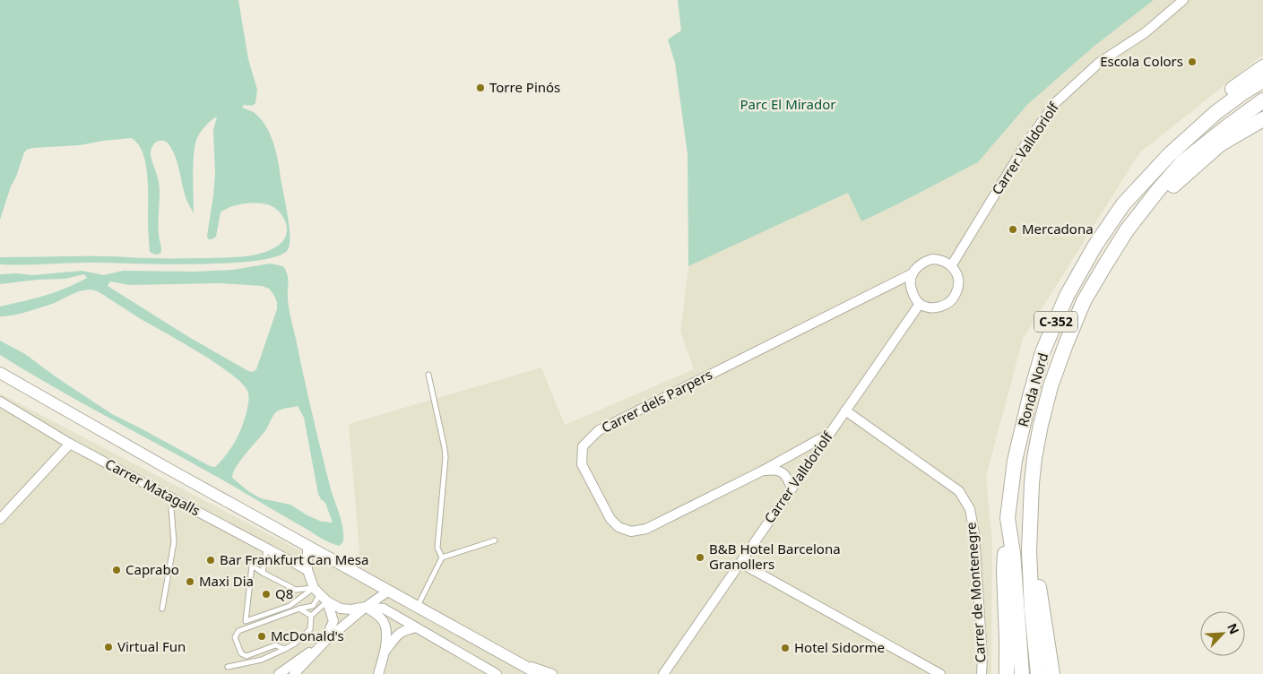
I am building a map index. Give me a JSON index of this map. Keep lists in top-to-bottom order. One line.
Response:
{"streets":{"highway":["C-352","Ronda Nord"],"street":["Carrer Valldoriolf","Carrer dels Parpers","Carrer Matagalls","Carrer de Montenegre"]},"crossings":[["Carrer Valldoriolf","Carrer dels Parpers"],["Carrer Valldoriolf","Carrer de Montenegre"]],"parks":["Parc El Mirador"],"places":["Escola Colors","Torre Pinós","Mercadona","B&B Hotel Barcelona Granollers","Bar Frankfurt Can Mesa","Caprabo","Maxi Dia","Q8","McDonald's","Virtual Fun","Hotel Sidorme"],"north":"top right"}
